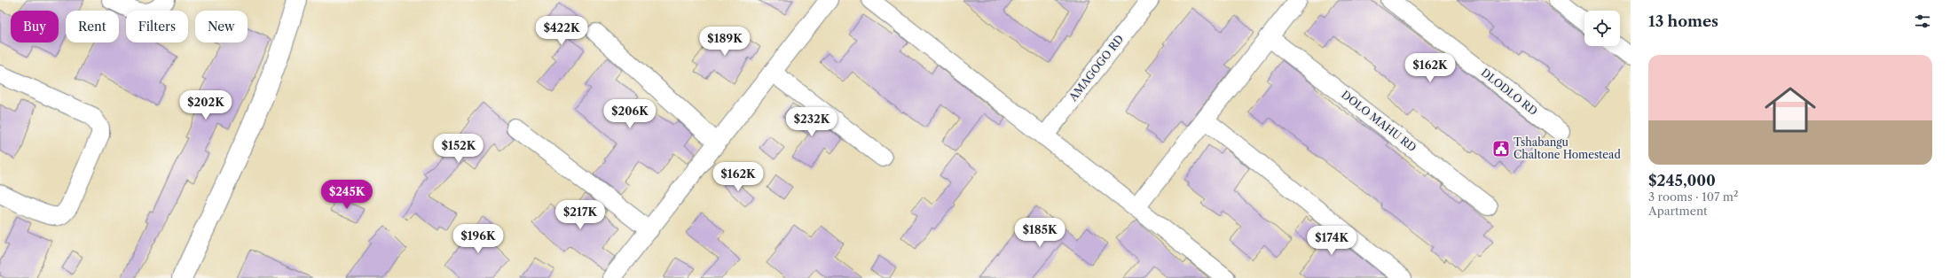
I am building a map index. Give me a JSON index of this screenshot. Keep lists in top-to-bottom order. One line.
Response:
{"streets":{"street":["AMAGOGO RD","DLODLO RD","DOLO MAHU RD"]},"places":{"public building":["Tshabangu Chaltone Homestead"]},"page":{"heading":"13 homes","chip":["Buy","Rent","Filters","New"],"price":["$422K","$189K","$162K","$202K","$206K","$232K","$152K","$162K","$245K","$217K","$185K","$196K","$174K"],"list":[{"name":"$245,000","note":"3 rooms · 107 m² · Apartment"}]}}
